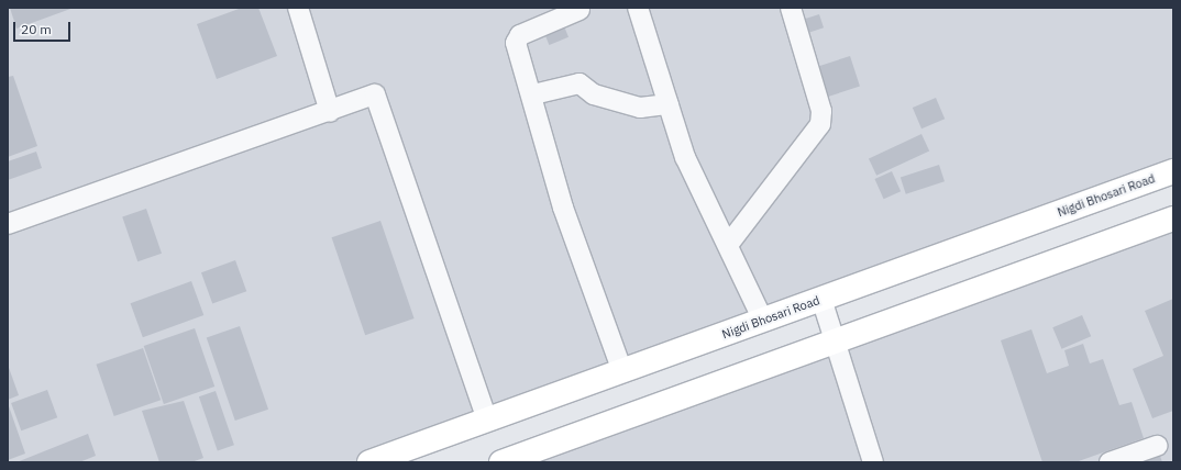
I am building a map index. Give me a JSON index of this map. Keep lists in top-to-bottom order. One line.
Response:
{"streets":{"main road":["Nigdi Bhosari Road"]},"scale_bar":"20 m"}
